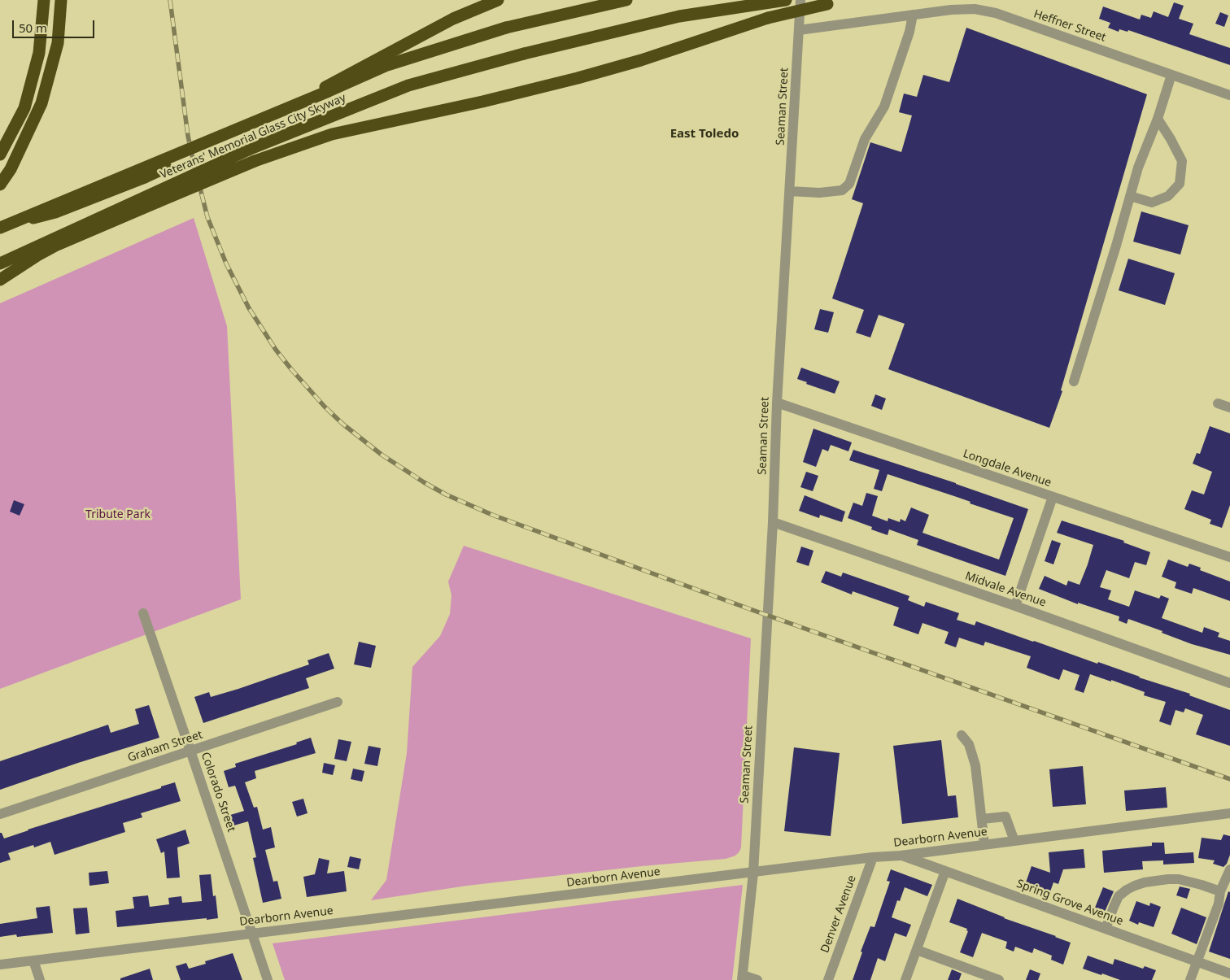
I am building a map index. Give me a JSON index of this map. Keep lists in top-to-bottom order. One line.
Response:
{"streets":{"highway":["Veterans' Memorial Glass City Skyway"],"street":["Heffner Street","Seaman Street","Longdale Avenue","Midvale Avenue","Graham Street","Colorado Street","Dearborn Avenue","Spring Grove Avenue","Denver Avenue"]},"crossings":[["Heffner Street","Seaman Street"],["Seaman Street","Longdale Avenue"],["Seaman Street","Midvale Avenue"],["Seaman Street","Dearborn Avenue"],["Graham Street","Colorado Street"],["Colorado Street","Dearborn Avenue"],["Dearborn Avenue","Spring Grove Avenue"],["Dearborn Avenue","Denver Avenue"]],"districts":["East Toledo"],"parks":["Tribute Park"],"scale_bar":"50 m"}
